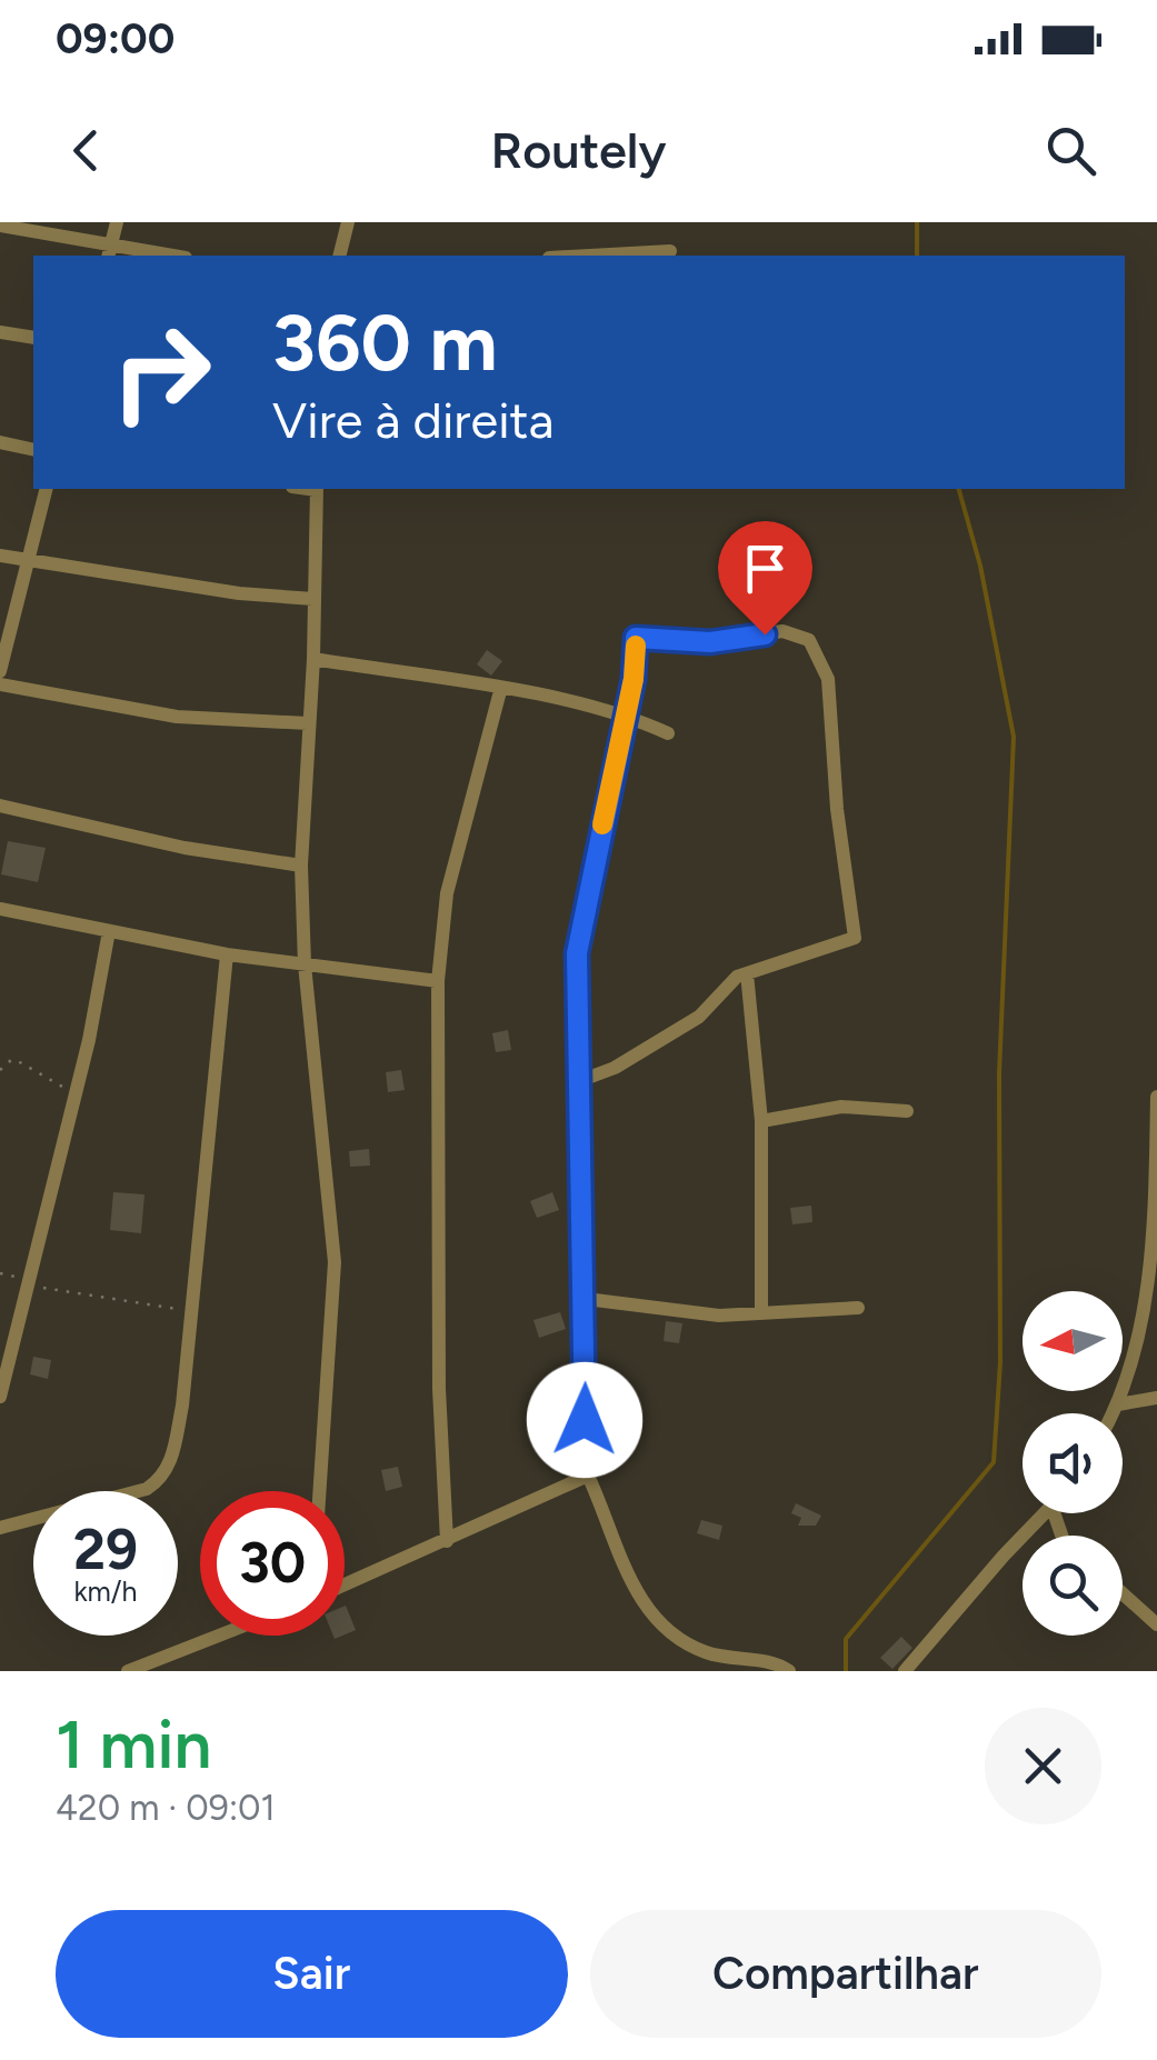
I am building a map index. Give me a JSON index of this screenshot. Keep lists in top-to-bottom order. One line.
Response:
{"north":"left","page":{"status":"09:00","header":"Routely","turn":["360 m","Vire à direita"],"speed":"29 km/h","limit":"30","heading":["1 min","420 m · 09:01"],"buttons":["Sair","Compartilhar"]}}
